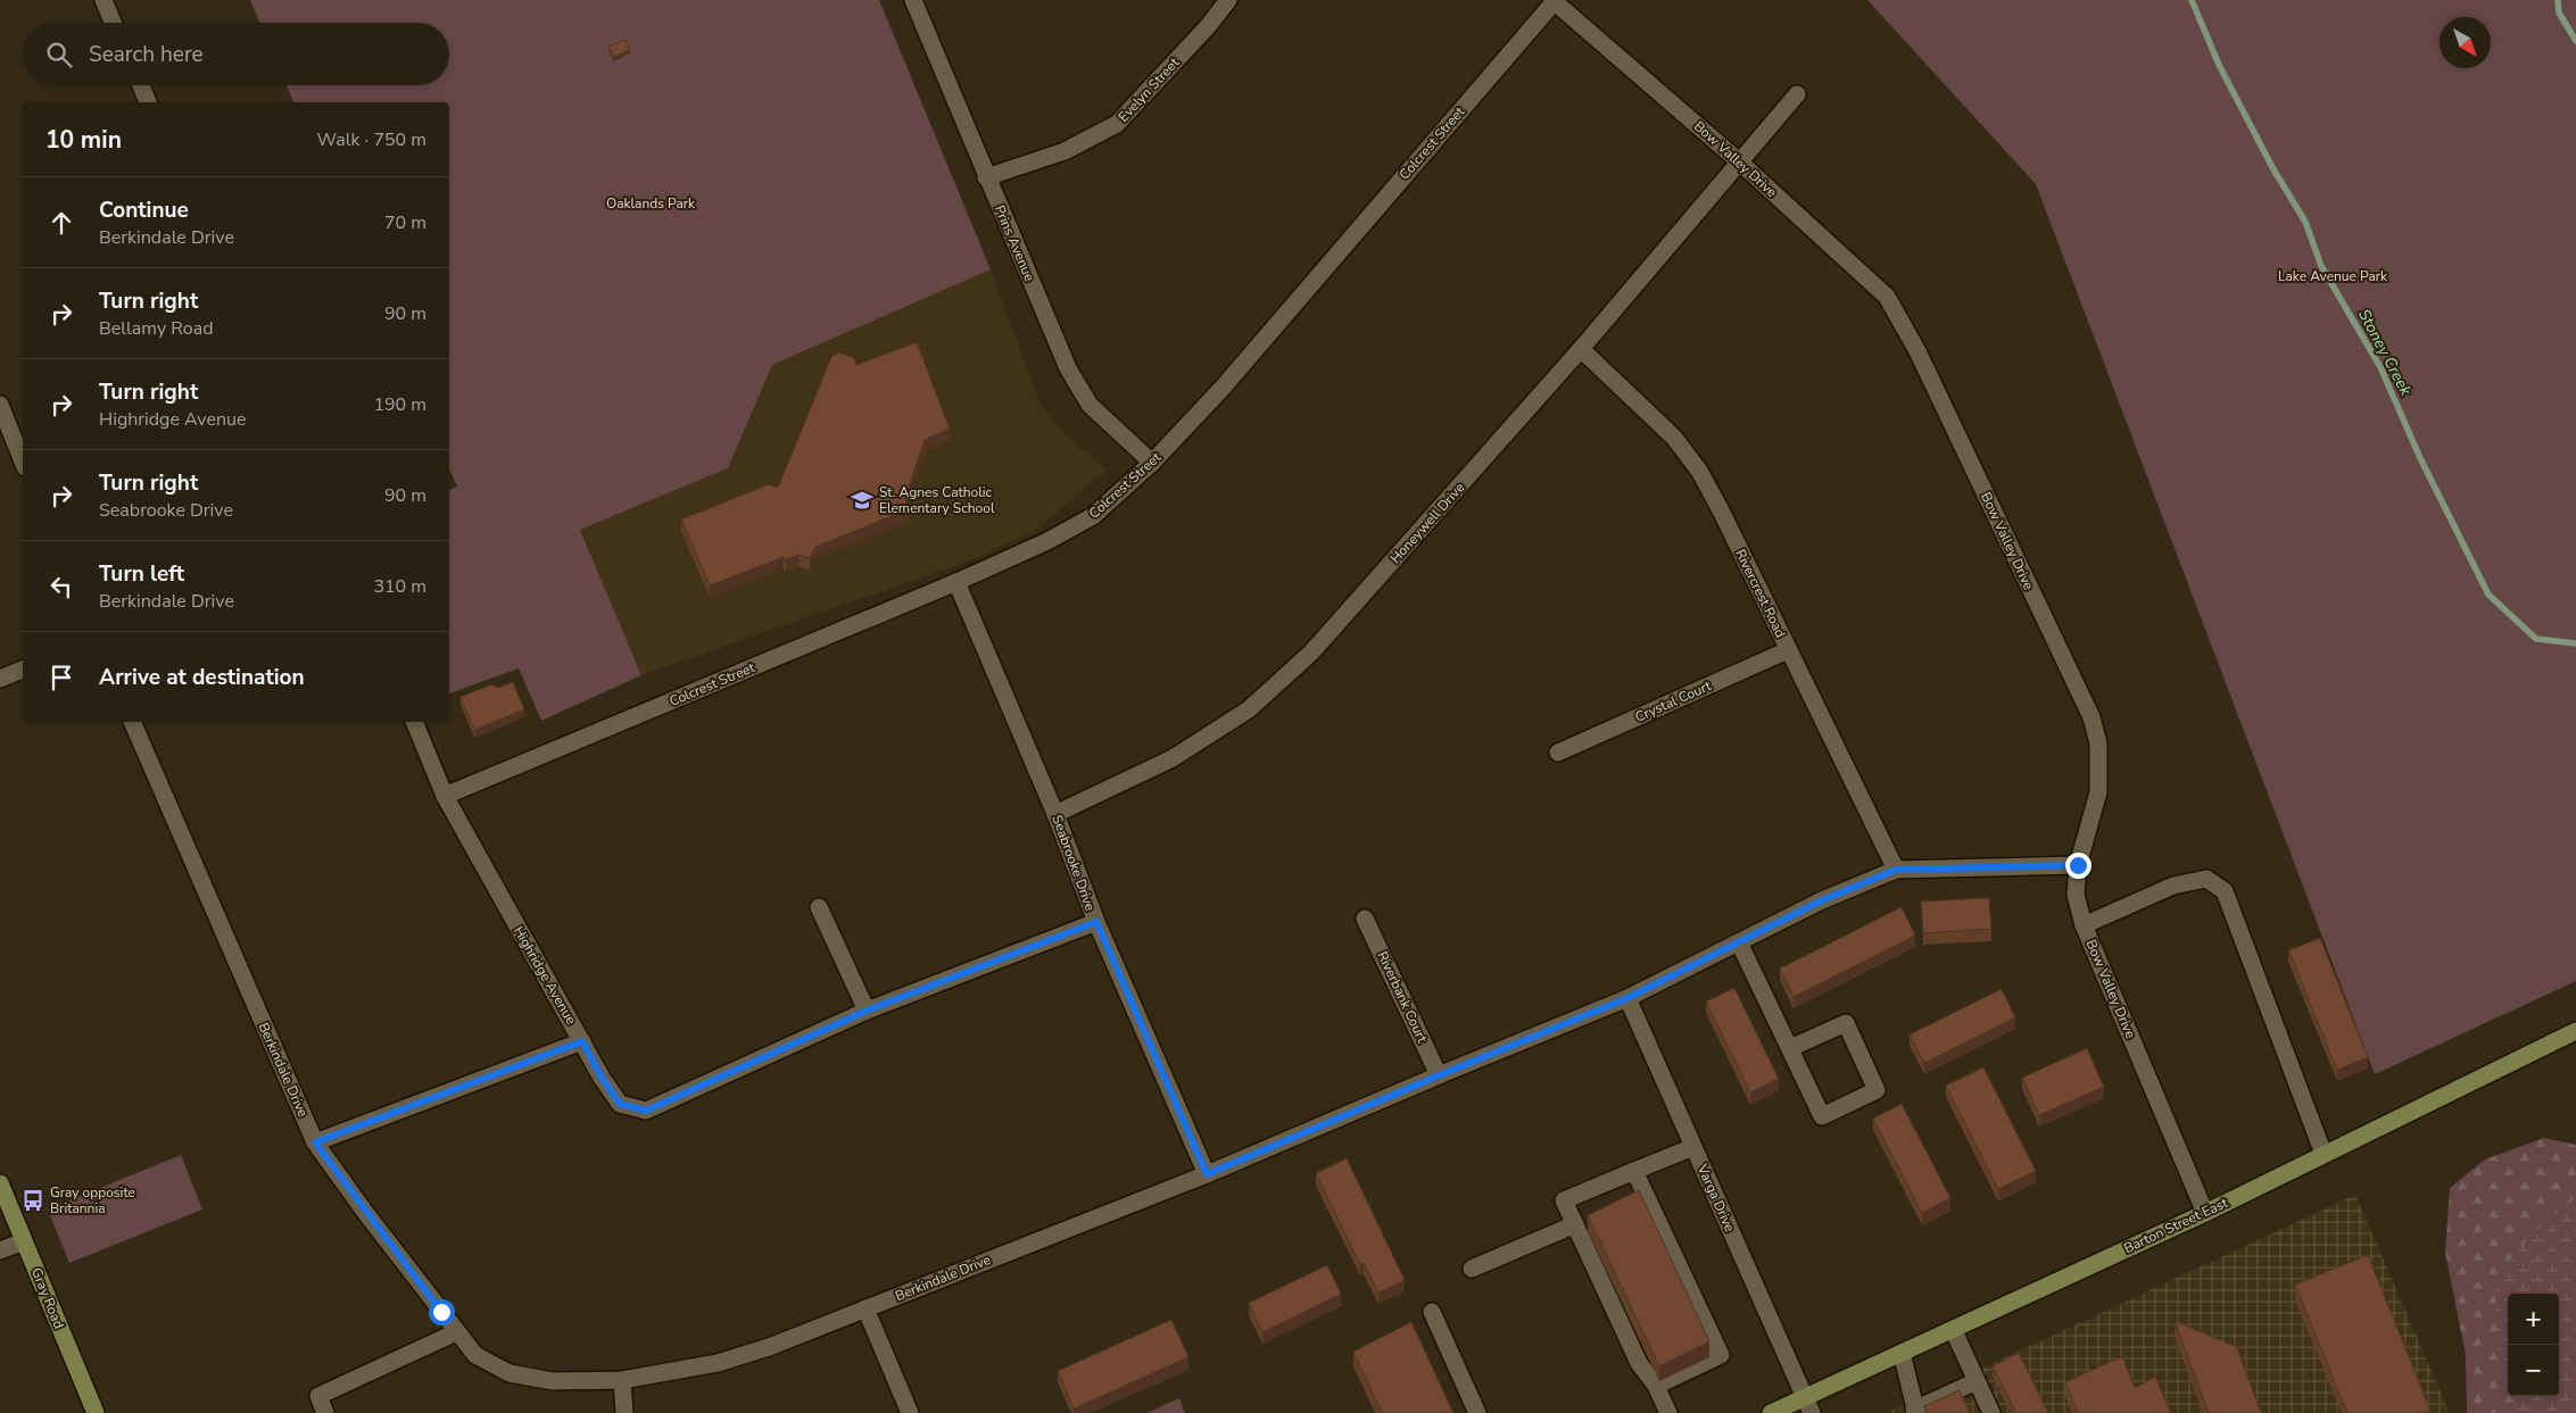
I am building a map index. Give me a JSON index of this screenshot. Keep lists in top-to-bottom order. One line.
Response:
{"streets":{"main road":["Barton Street East","Gray Road"],"street":["Evelyn Street","Colcrest Street","Bow Valley Drive","Prins Avenue","Honeywell Drive","Rivercrest Road","Crystal Court","Seabrooke Drive","Highridge Avenue","Riverbank Court","Berkindale Drive","Varga Drive"]},"crossings":[["Evelyn Street","Prins Avenue"],["Colcrest Street","Bow Valley Drive"],["Colcrest Street","Prins Avenue"],["Colcrest Street","Seabrooke Drive"],["Colcrest Street","Highridge Avenue"],["Bow Valley Drive","Honeywell Drive"],["Bow Valley Drive","Berkindale Drive"],["Bow Valley Drive","Barton Street East"],["Honeywell Drive","Rivercrest Road"],["Honeywell Drive","Seabrooke Drive"],["Rivercrest Road","Crystal Court"],["Rivercrest Road","Berkindale Drive"],["Seabrooke Drive","Highridge Avenue"],["Seabrooke Drive","Berkindale Drive"],["Riverbank Court","Berkindale Drive"],["Berkindale Drive","Varga Drive"],["Varga Drive","Barton Street East"]],"water":["Stoney Creek"],"parks":["Oaklands Park","Lake Avenue Park"],"places":{"school or university":["St. Agnes Catholic Elementary School"],"bus stop":["Gray opposite Britannia"]},"north":"bottom right","page":{"search":"Search here","heading":["10 min","Walk · 750 m"],"list":[["Continue","Berkindale Drive","70 m"],["Turn right","Bellamy Road","90 m"],["Turn right","Highridge Avenue","190 m"],["Turn right","Seabrooke Drive","90 m"],["Turn left","Berkindale Drive","310 m"],"Arrive at destination"],"map_buttons":["+","−"]}}
